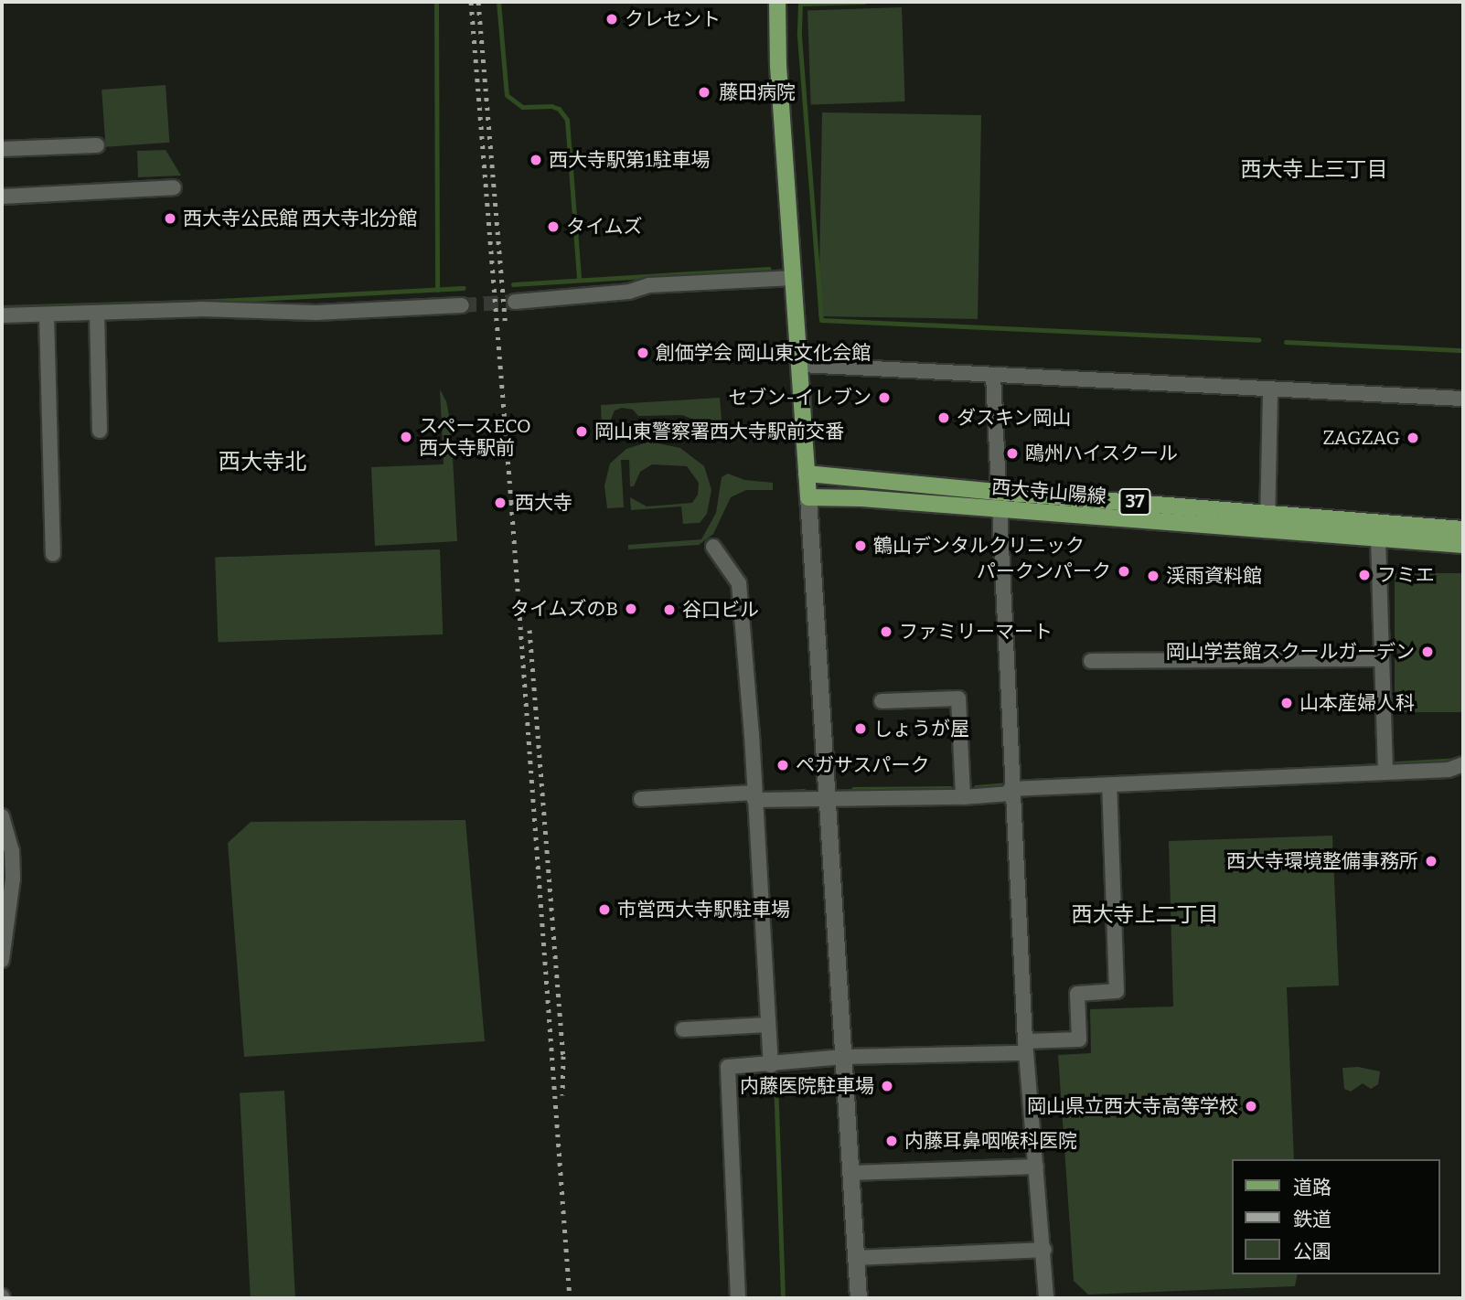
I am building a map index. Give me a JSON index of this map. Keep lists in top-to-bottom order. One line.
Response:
{"streets":{"main road":["西大寺山陽線","37"]},"districts":["西大寺上三丁目","西大寺北","西大寺上二丁目"],"places":["クレセント","藤田病院","西大寺駅第1駐車場","西大寺公民館 西大寺北分館","タイムズ","創価学会 岡山東文化会館","セブン-イレブン","ダスキン岡山","岡山東警察署西大寺駅前交番","スペースECO 西大寺駅前","ZAGZAG","鴎州ハイスクール","西大寺","鶴山デンタルクリニック","パークンパーク","フミエ","渓雨資料館","タイムズのB","谷口ビル","ファミリーマート","岡山学芸館スクールガーデン","山本産婦人科","しょうが屋","ペガサスパーク","西大寺環境整備事務所","市営西大寺駅駐車場","内藤医院駐車場","岡山県立西大寺高等学校","内藤耳鼻咽喉科医院"],"legend":["道路","鉄道","公園"]}
